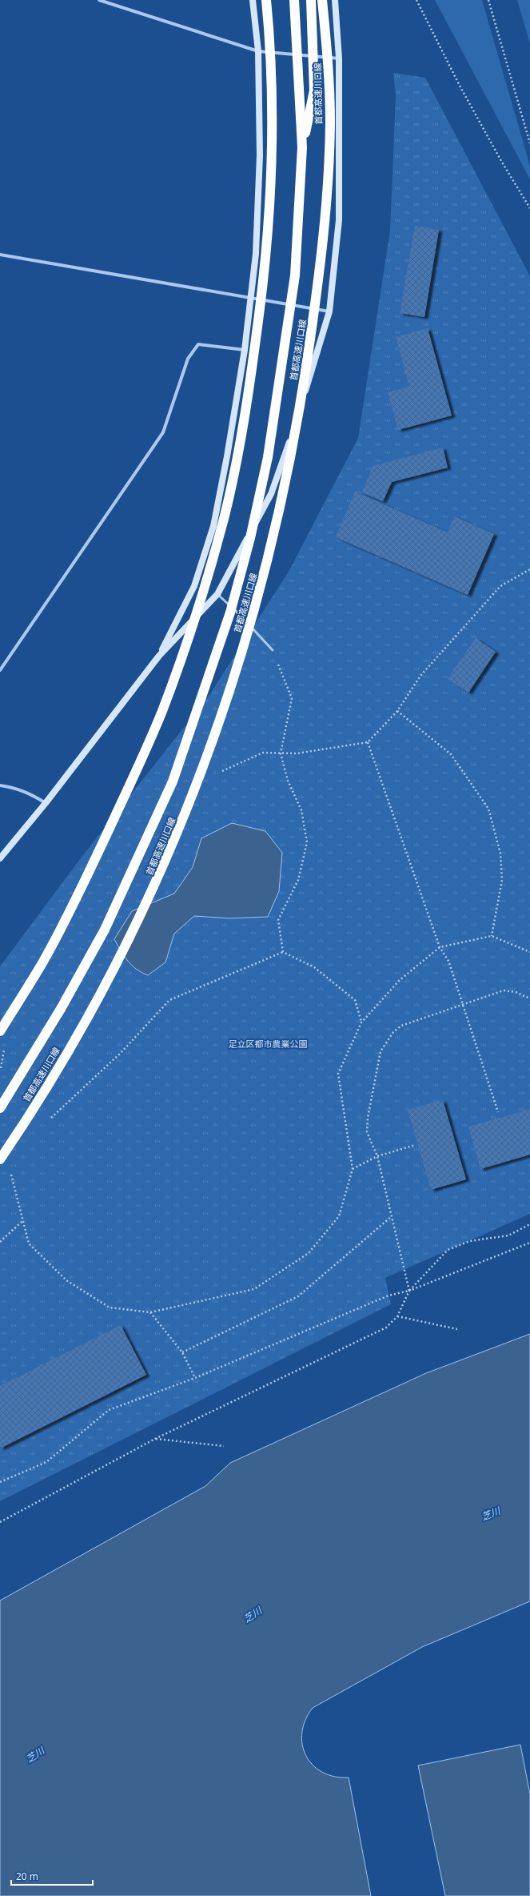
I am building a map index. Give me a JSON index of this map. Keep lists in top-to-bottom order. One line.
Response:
{"streets":{"highway":["首都高速川口線"]},"water":["芝川"],"parks":["足立区都市農業公園"],"scale_bar":"20 m"}
